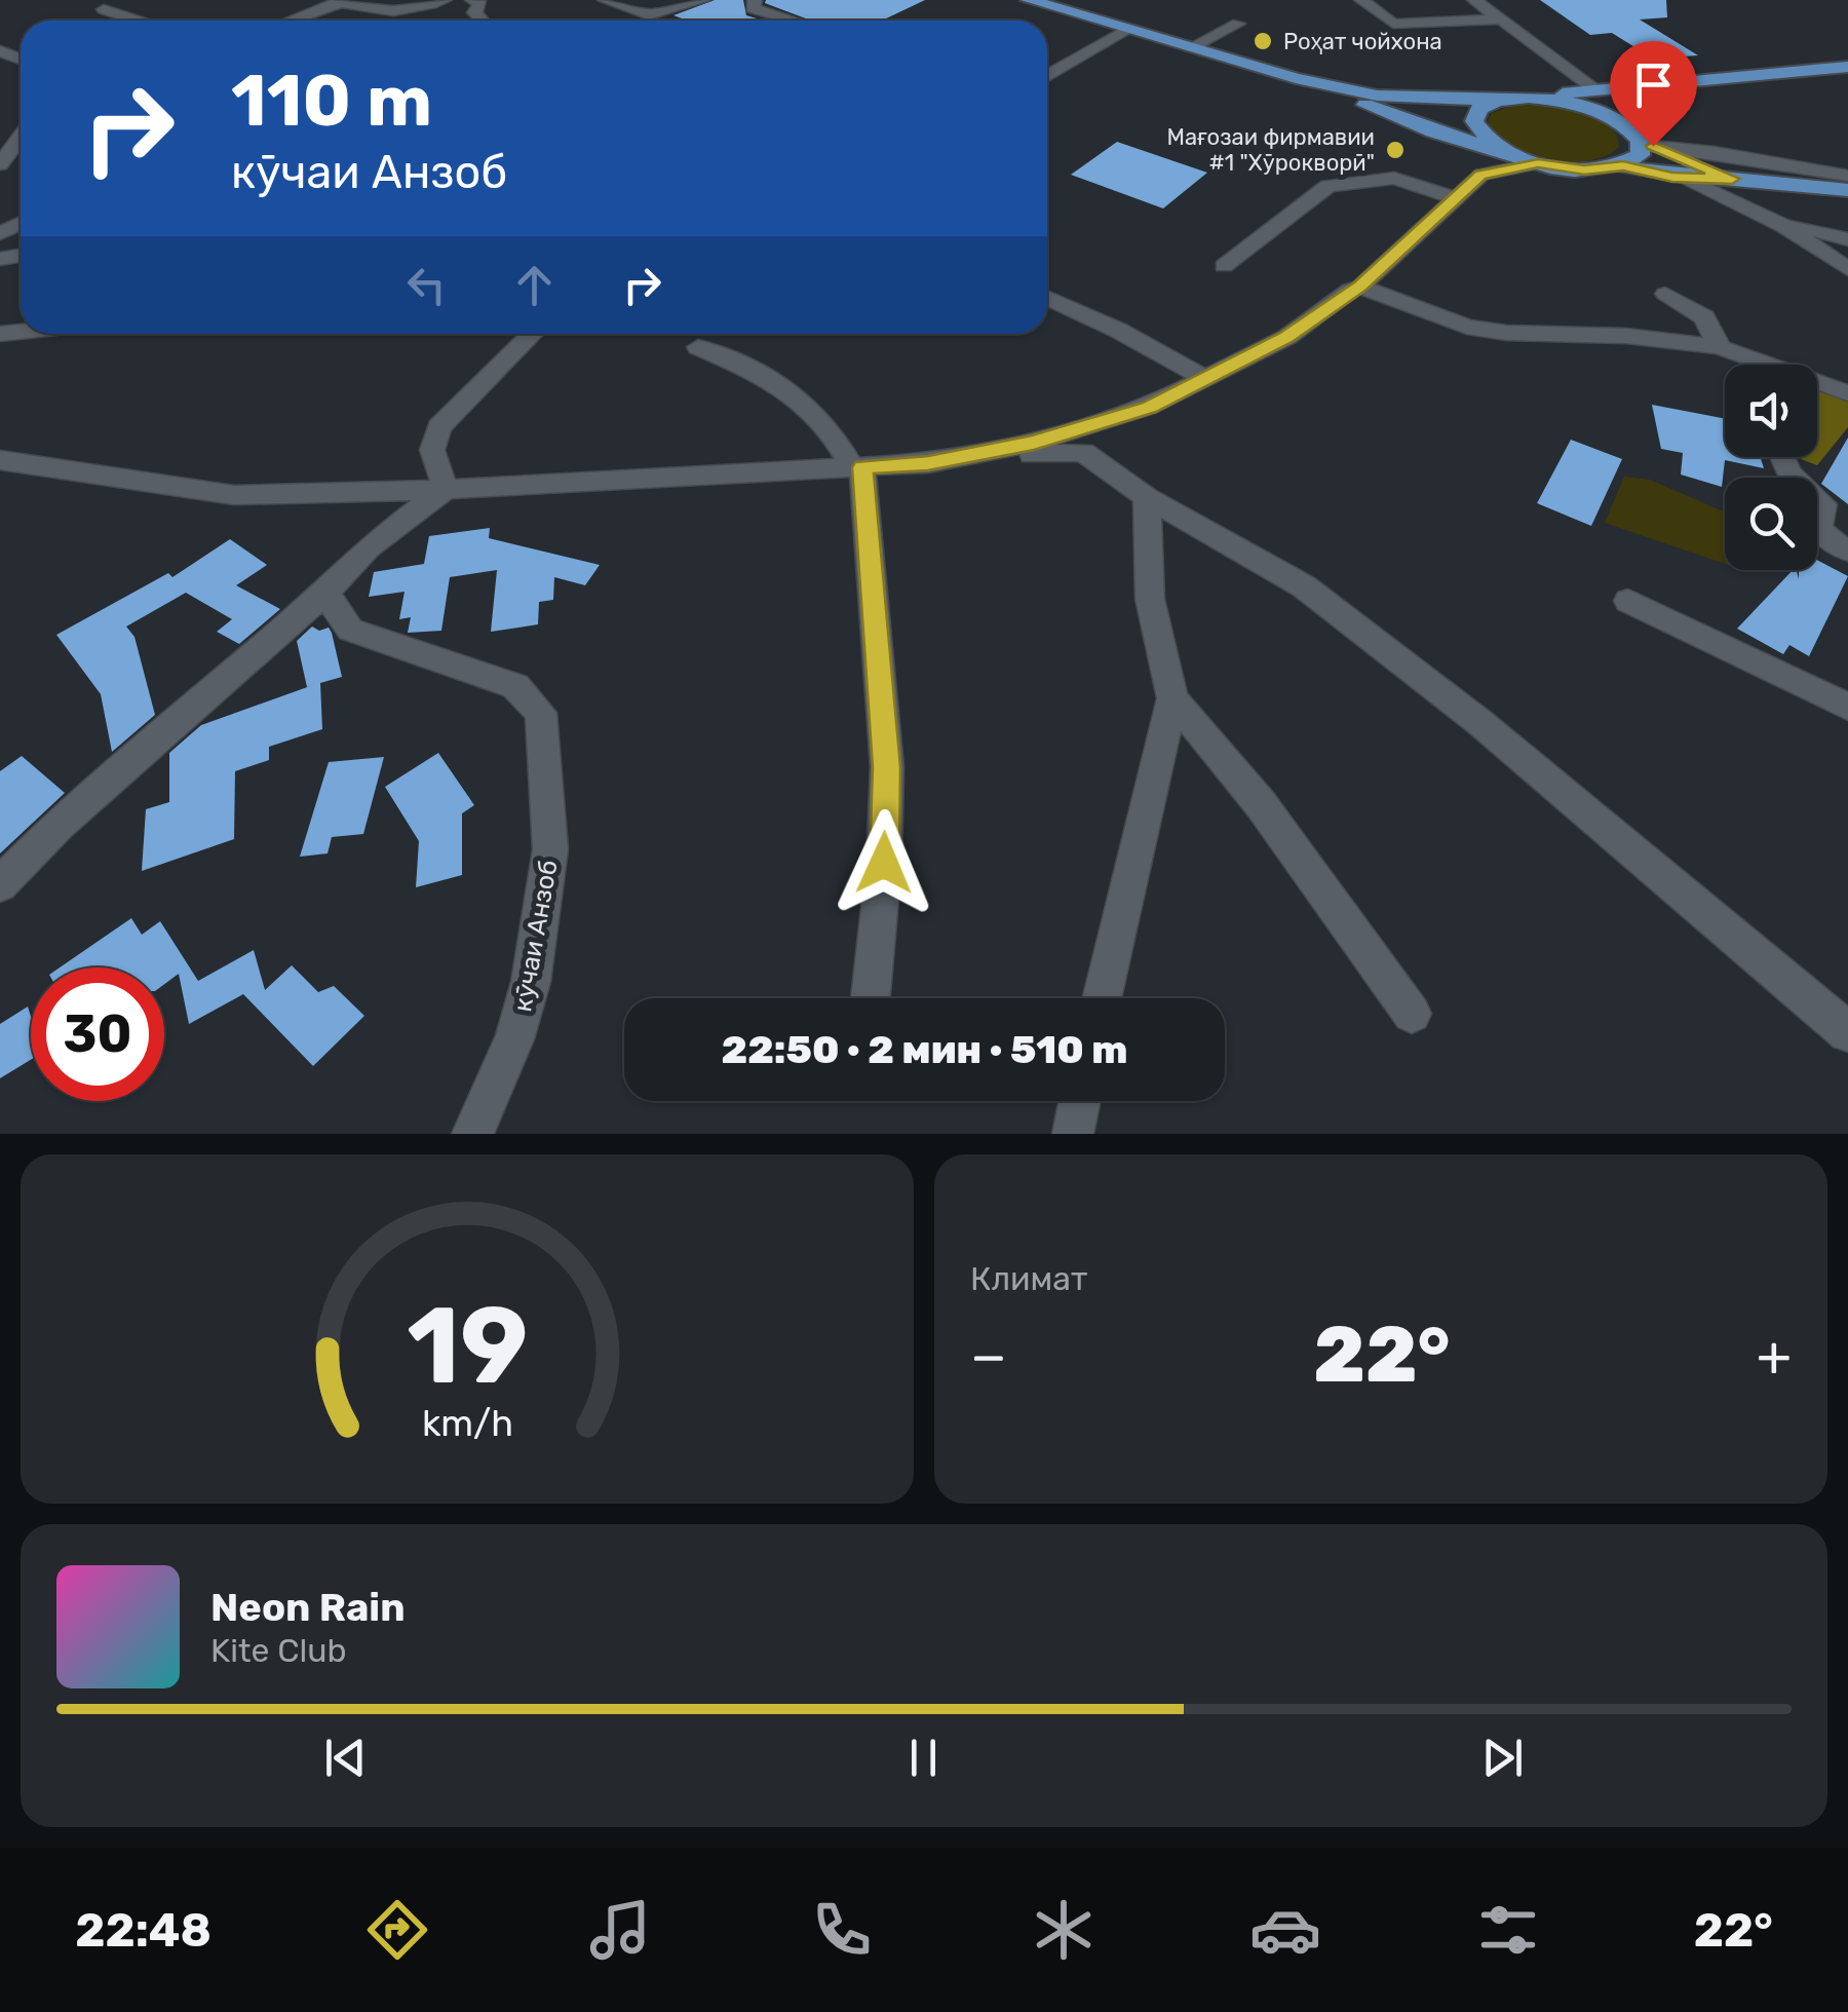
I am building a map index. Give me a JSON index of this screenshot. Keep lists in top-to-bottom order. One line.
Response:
{"streets":{"street":["кӯчаи Анзоб"]},"places":["Роҳат чойхона","Мағозаи фирмавии #1 \"Хӯрокворӣ\""],"page":{"turn":["110 m","кӯчаи Анзоб"],"limit":"30","trip":"22:50 · 2 мин · 510 m","tile":"Климат","heat":["−","22°","+"],"song":["Neon Rain","Kite Club"],"tabs":["22:48","22°"],"gauge":["19","km/h"]}}
